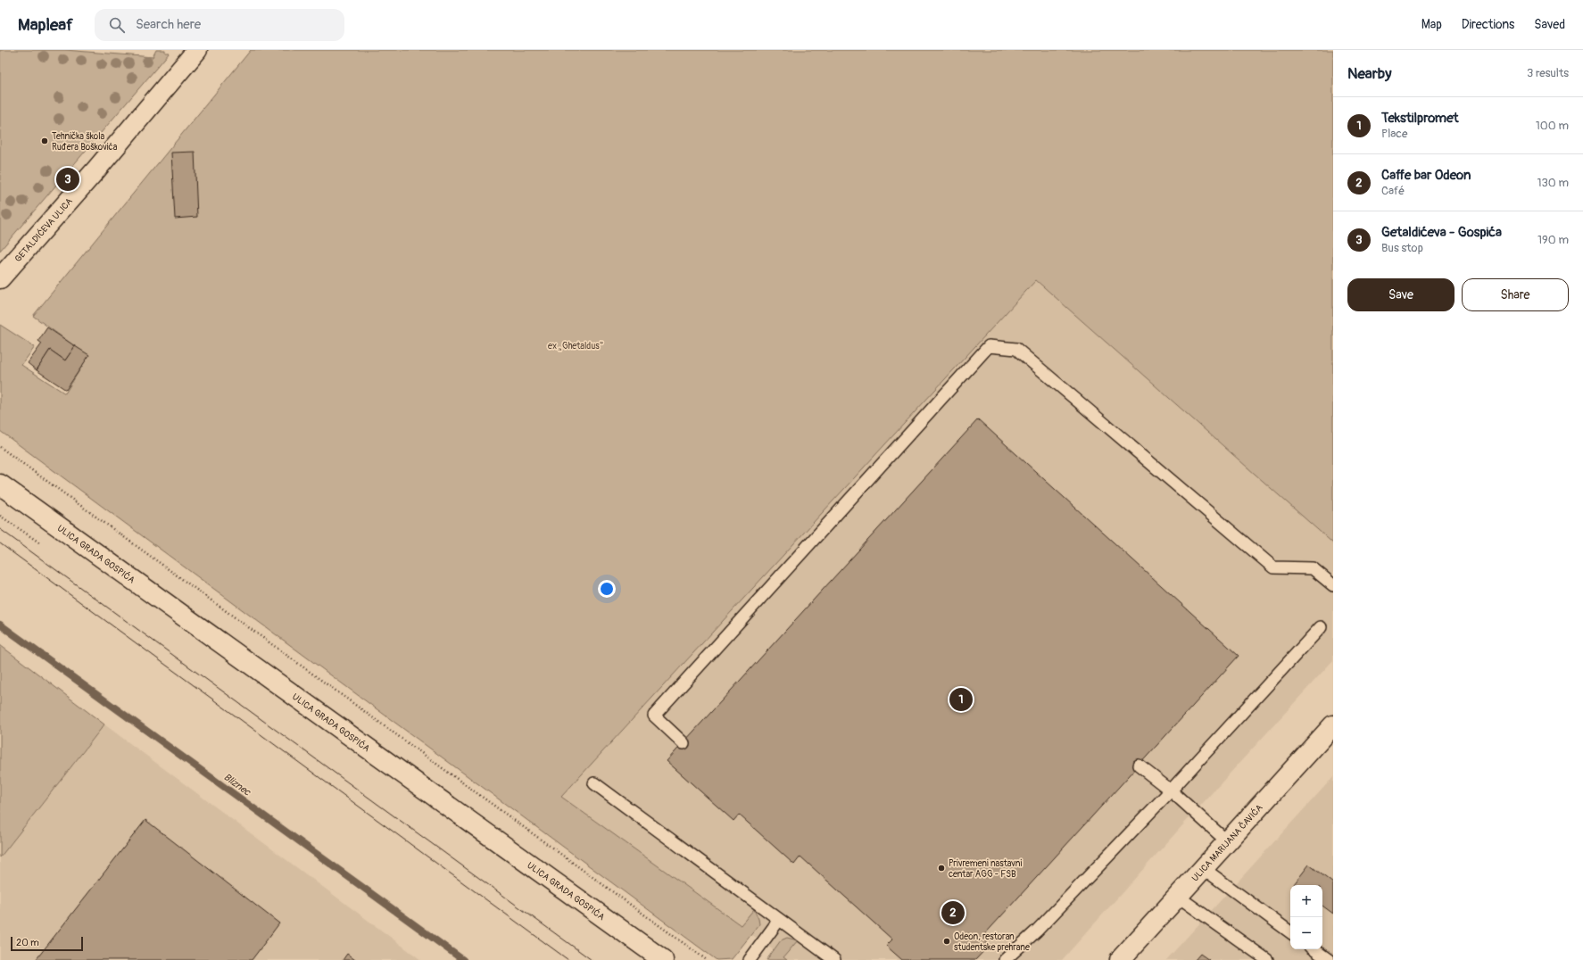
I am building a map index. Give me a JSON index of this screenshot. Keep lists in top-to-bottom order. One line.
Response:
{"streets":{"street":["GETALDIĆEVA ULICA","ULICA GRADA GOSPIĆA","ULICA MARIJANA ČAVIĆA"]},"water":["Bliznec"],"parks":["ex „Ghetaldus”"],"places":["Tehnička škola Ruđera Boškovića","Privremeni nastavni centar AGG - FSB","Odeon, restoran studentske prehrane"],"scale_bar":"20 m","page":{"header":"Mapleaf","search":"Search here","nav":["Map","Directions","Saved"],"heading":["Nearby","3 results"],"list":[{"mark":"1","name":"Tekstilpromet","note":"Place","value":"100 m"},{"mark":"2","name":"Caffe bar Odeon","note":"Café","value":"130 m"},{"mark":"3","name":"Getaldićeva - Gospića","note":"Bus stop","value":"190 m"}],"pins":["3","1","2"],"buttons":["Save","Share"],"map_buttons":["+","−"],"scale":"20 m"}}
